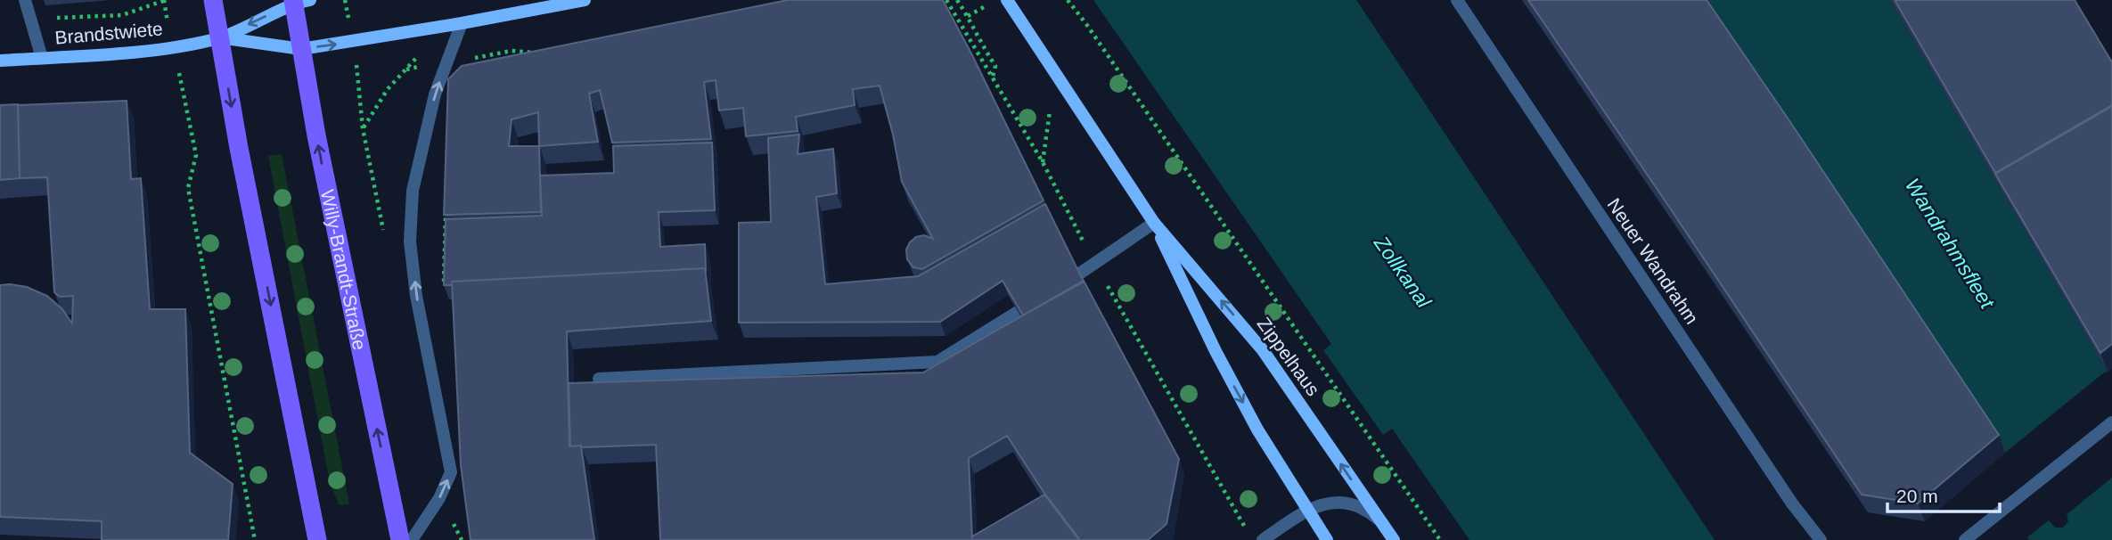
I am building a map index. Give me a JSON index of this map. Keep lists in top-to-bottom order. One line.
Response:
{"streets":{"main road":["Brandstwiete","Willy-Brandt-Straße","Zippelhaus"],"street":["Neuer Wandrahm"]},"crossings":[["Brandstwiete","Willy-Brandt-Straße"]],"water":["Wandrahmsfleet","Zollkanal"],"scale_bar":"20 m"}
